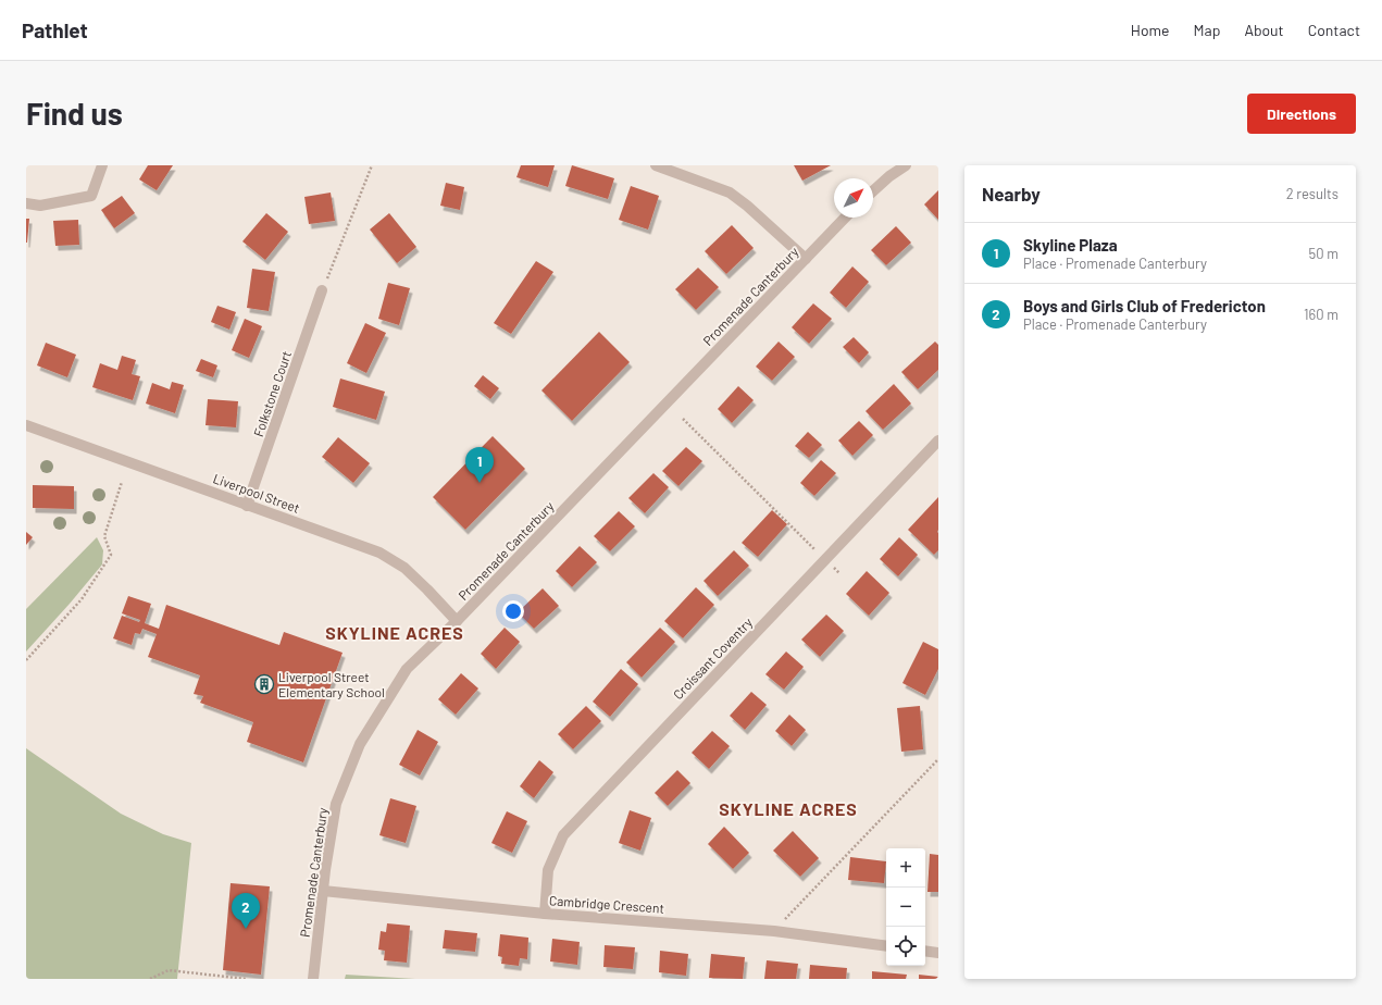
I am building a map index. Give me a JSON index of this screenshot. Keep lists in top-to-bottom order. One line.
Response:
{"streets":{"street":["Promenade Canterbury","Folkstone Court","Liverpool Street","Croissant Coventry","Cambridge Crescent"]},"crossings":[["Promenade Canterbury","Liverpool Street"],["Promenade Canterbury","Cambridge Crescent"],["Folkstone Court","Liverpool Street"],["Croissant Coventry","Cambridge Crescent"]],"districts":["SKYLINE ACRES","SKYLINE ACRES"],"places":{"building":["Liverpool Street Elementary School"]},"north":"top right","page":{"header":"Pathlet","nav":["Home","Map","About","Contact"],"buttons":"Directions","title":"Find us","heading":["Nearby","2 results"],"list":[{"mark":"1","name":"Skyline Plaza","note":"Place · Promenade Canterbury","value":"50 m"},{"mark":"2","name":"Boys and Girls Club of Fredericton","note":"Place · Promenade Canterbury","value":"160 m"}],"pins":["1","2"],"map_buttons":["+","−"]}}
